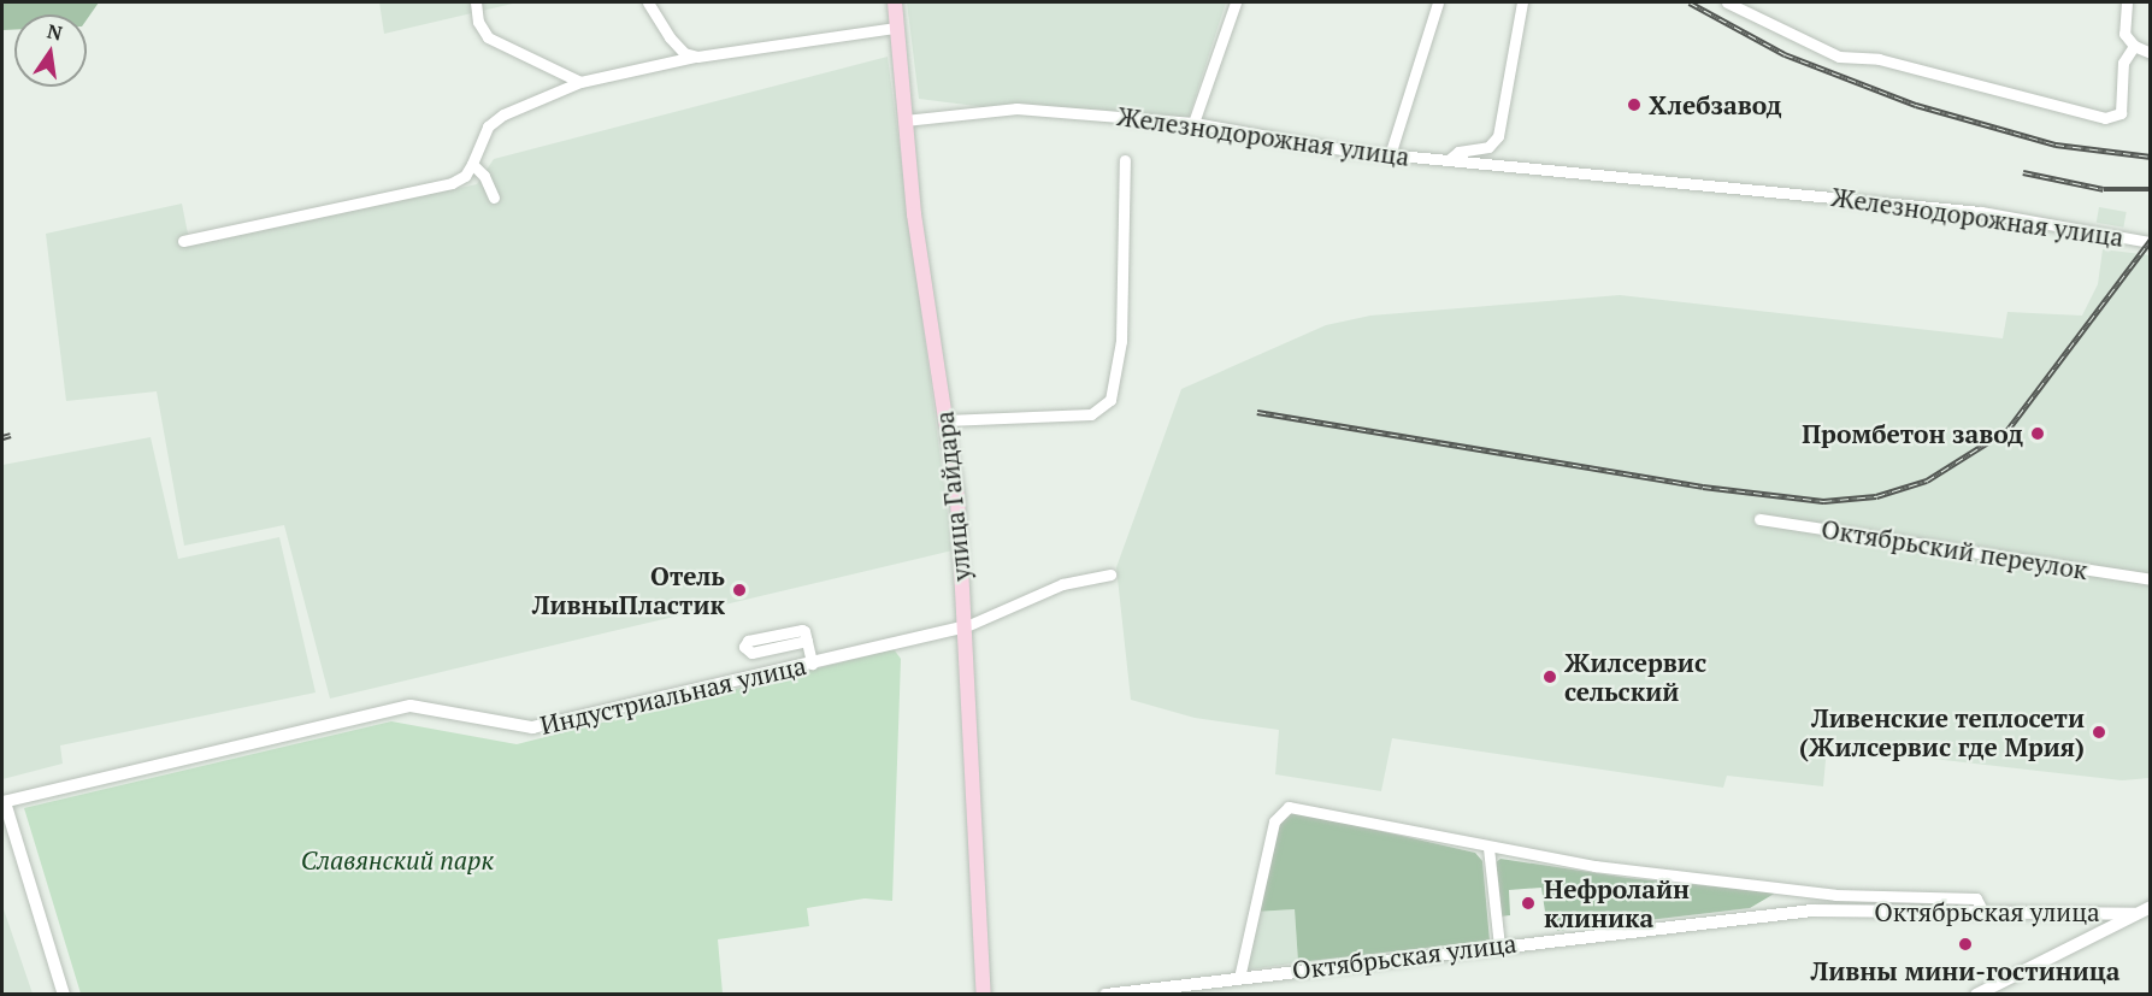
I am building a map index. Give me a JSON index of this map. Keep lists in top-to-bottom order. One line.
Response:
{"streets":{"main road":["улица Гайдара"],"street":["Железнодорожная улица","Октябрьский переулок","Индустриальная улица","Октябрьская улица"]},"crossings":[["Железнодорожная улица","улица Гайдара"],["улица Гайдара","Индустриальная улица"]],"parks":["Славянский парк"],"places":["Хлебзавод","Промбетон завод","Отель ЛивныПластик","Жилсервис сельский","Ливенские теплосети (Жилсервис где Мрия)","Нефролайн клиника","Ливны мини-гостиница"],"north":"top"}
